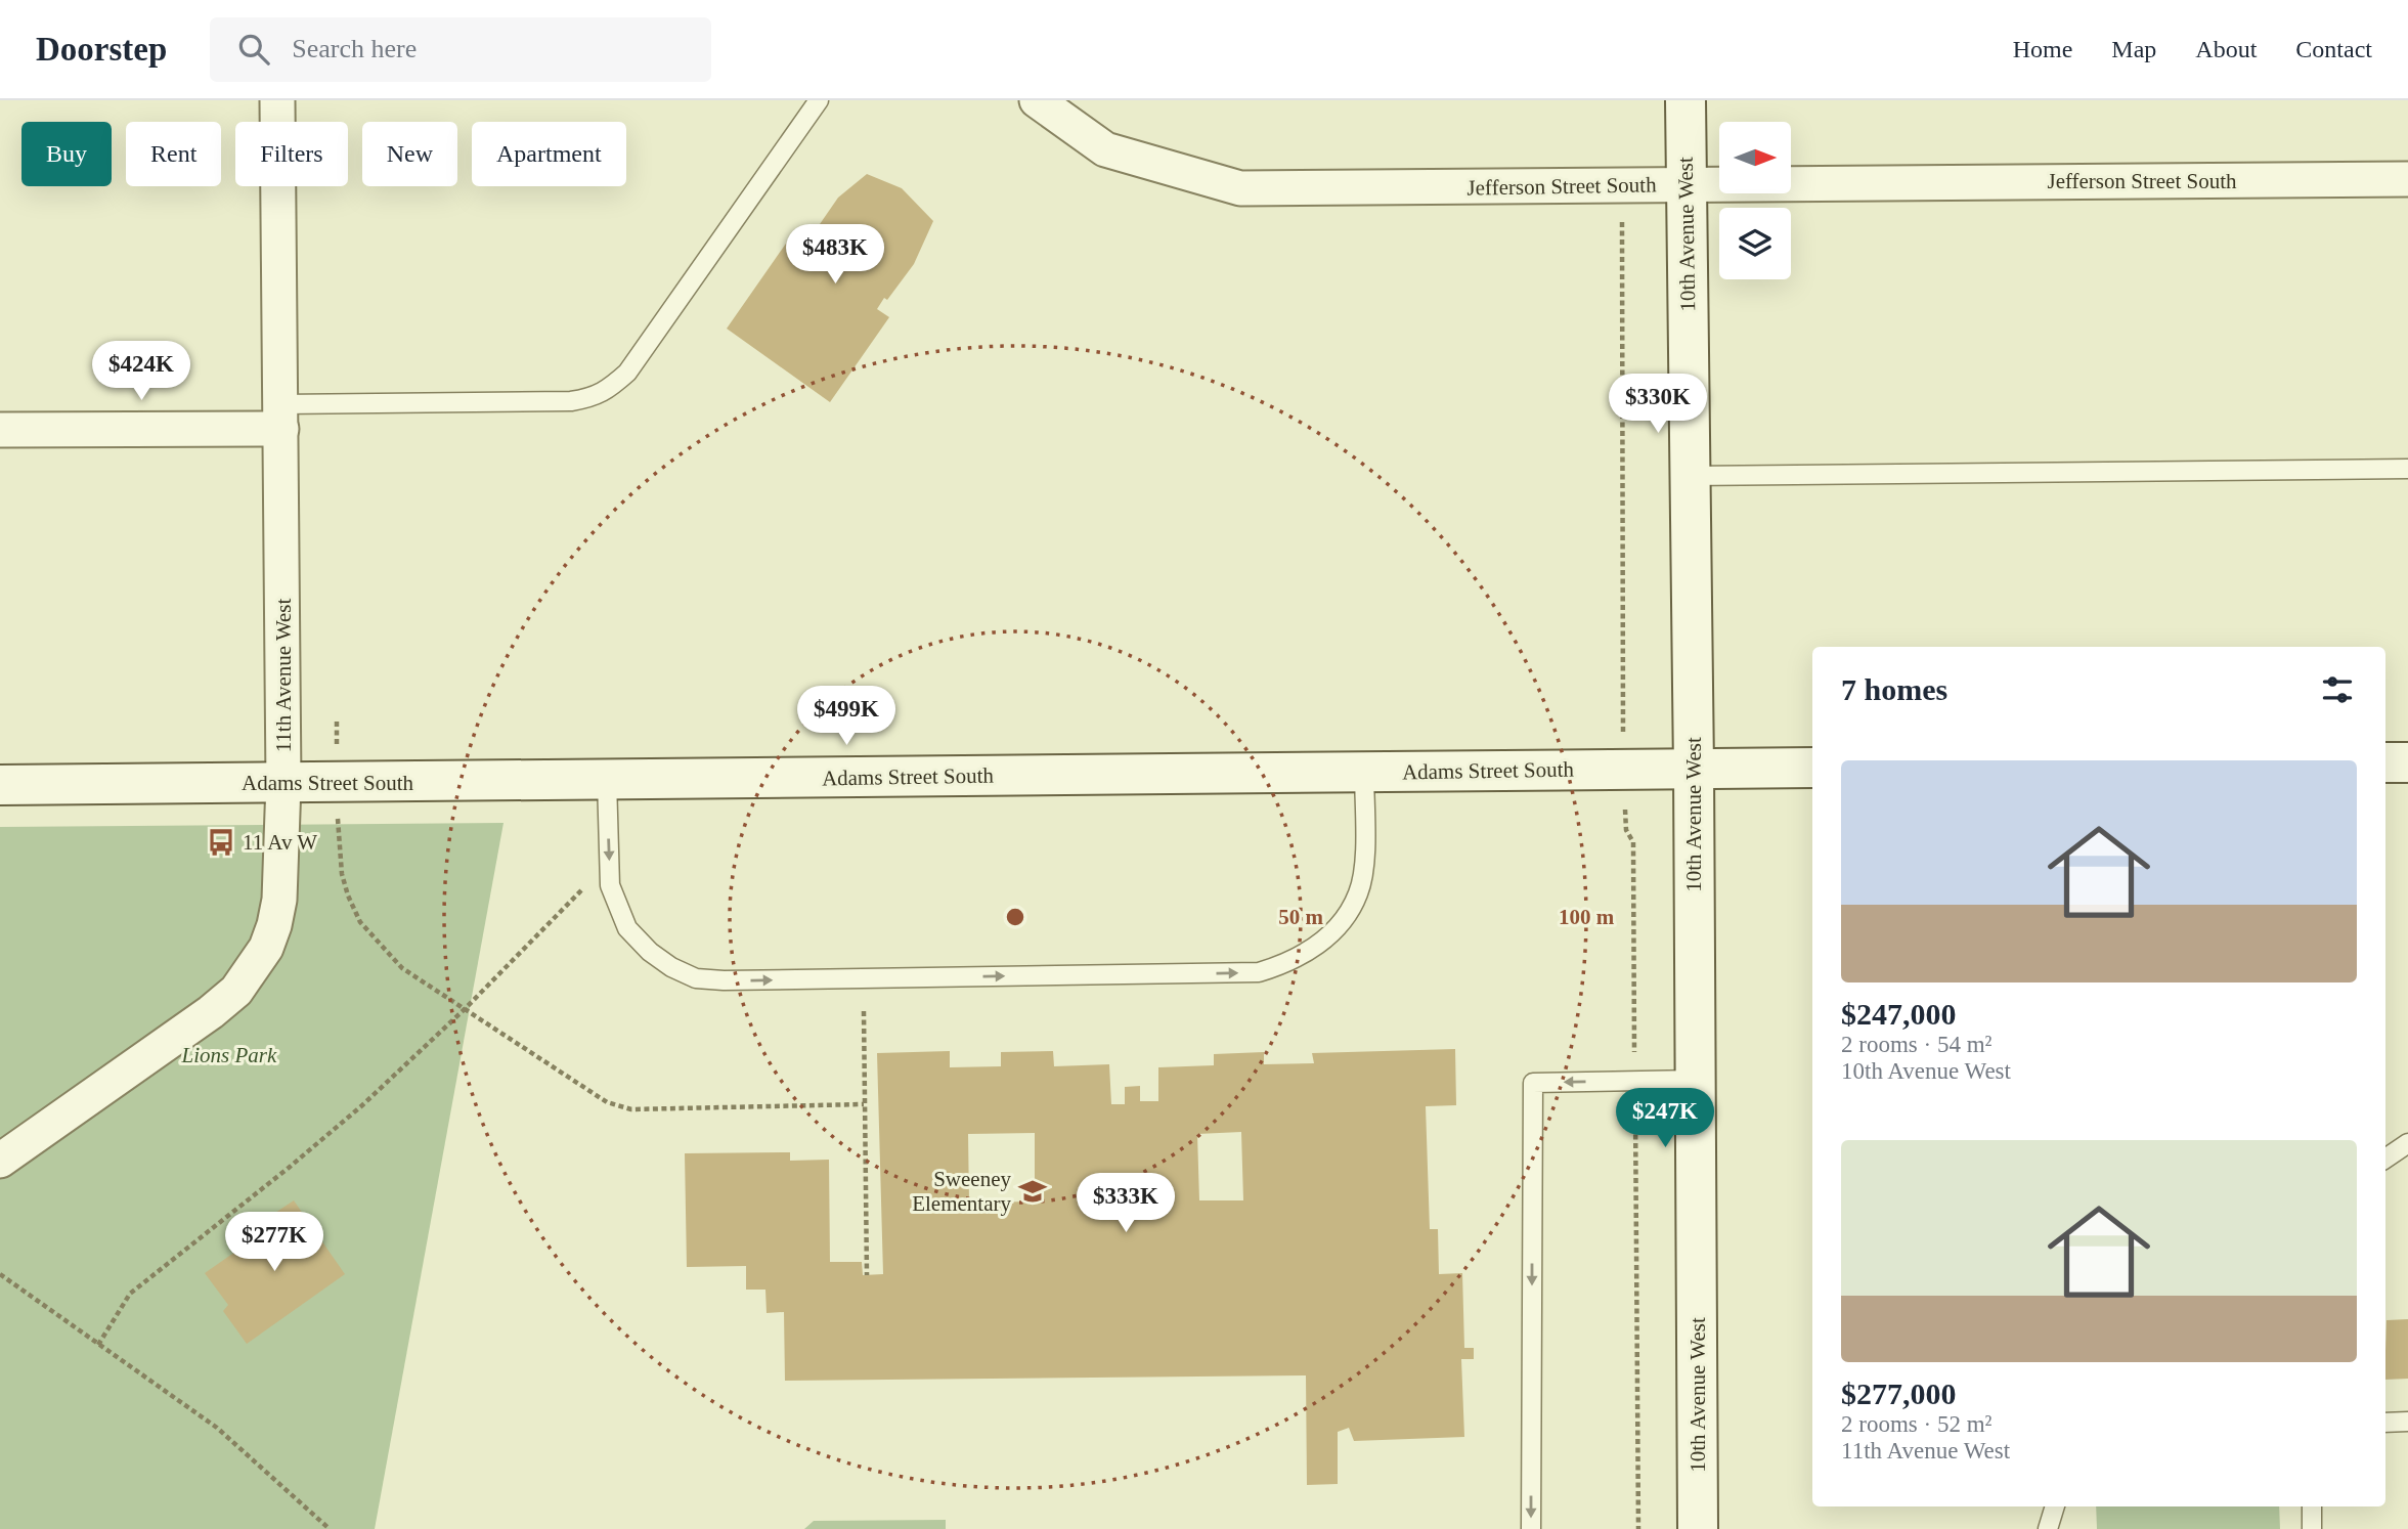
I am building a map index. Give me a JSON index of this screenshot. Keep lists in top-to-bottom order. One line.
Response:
{"streets":{"street":["Jefferson Street South","10th Avenue West","11th Avenue West","Adams Street South"]},"crossings":[["Jefferson Street South","10th Avenue West"],["10th Avenue West","Adams Street South"],["11th Avenue West","Adams Street South"]],"parks":["Lions Park"],"places":{"bus stop":["11 Av W"],"school or university":["Sweeney Elementary"]},"north":"right","page":{"header":"Doorstep","search":"Search here","nav":["Home","Map","About","Contact"],"chip":["Buy","Rent","Filters","New","Apartment"],"price":["$483K","$424K","$330K","$499K","$247K","$333K","$277K"],"heading":"7 homes","list":[{"name":"$247,000","note":"2 rooms · 54 m² · 10th Avenue West"},{"name":"$277,000","note":"2 rooms · 52 m² · 11th Avenue West"}]},"rings":["50 m","100 m"]}
